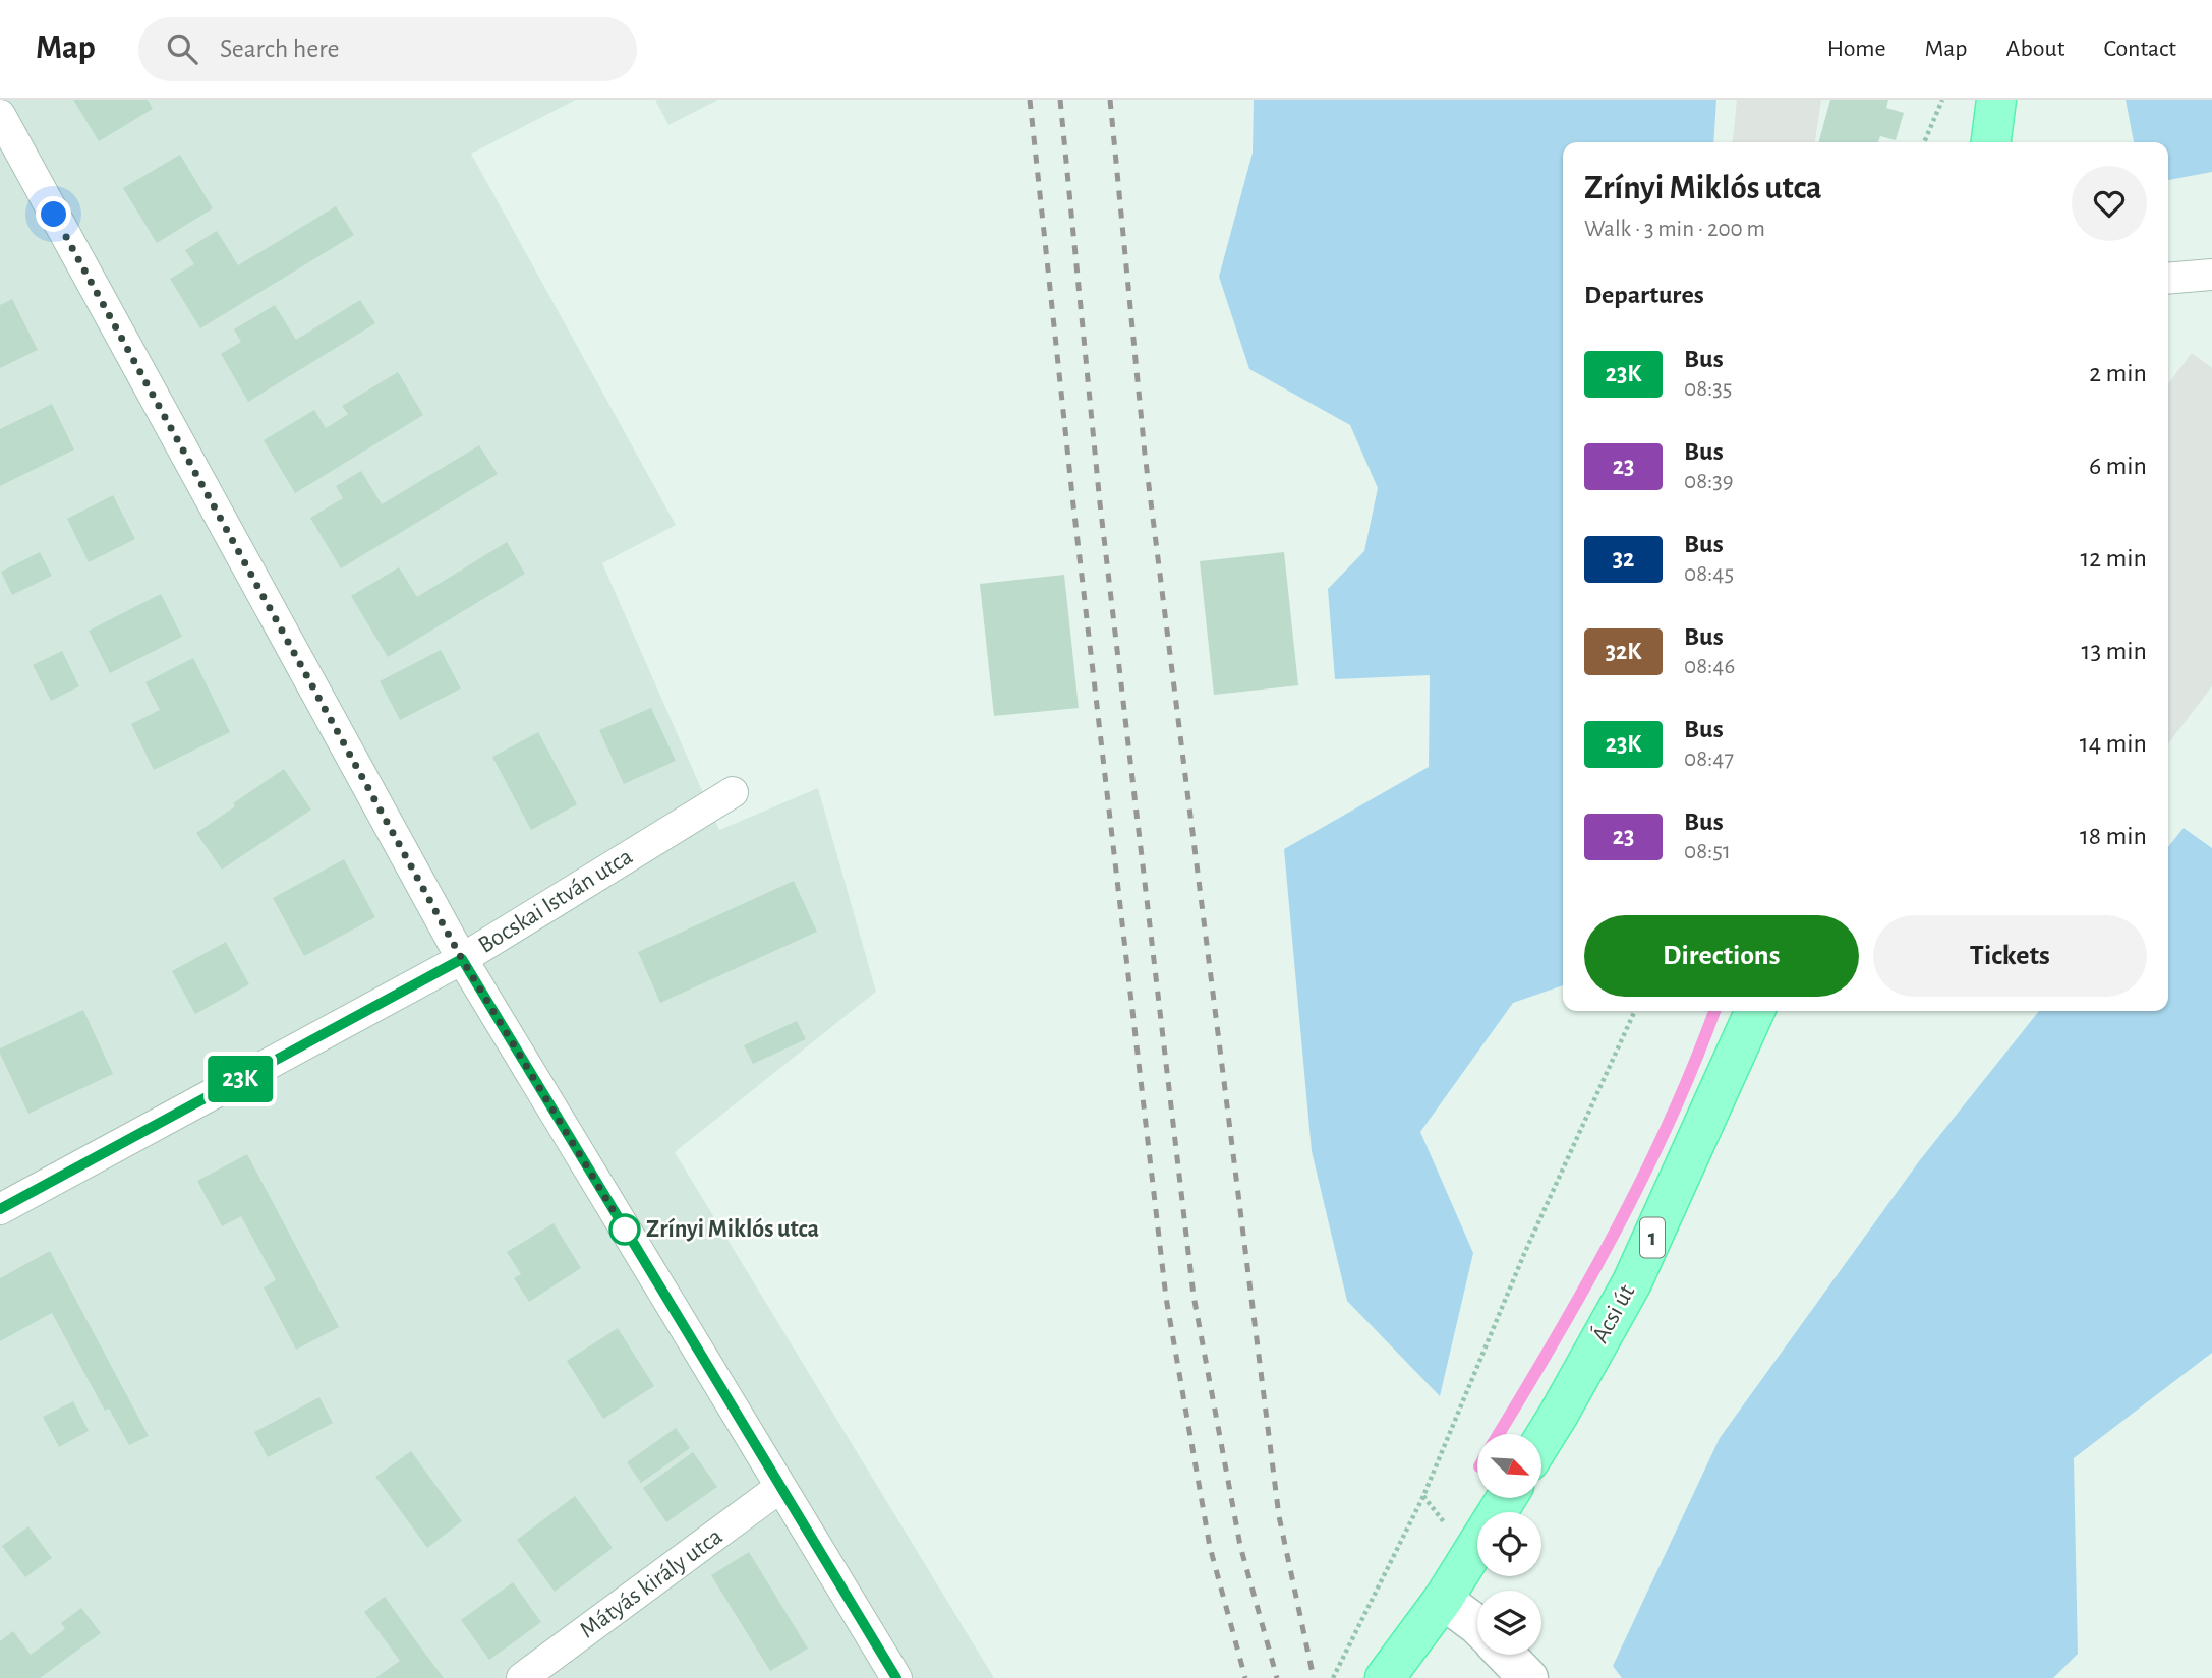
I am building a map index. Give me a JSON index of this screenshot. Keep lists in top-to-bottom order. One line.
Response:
{"streets":{"main road":["1","Ácsi út"],"street":["Bocskai István utca","Mátyás király utca"]},"places":["Zrínyi Miklós utca"],"lines":["bus line 23K"],"north":"bottom right","page":{"header":"Map","search":"Search here","nav":["Home","Map","About","Contact"],"on_map":"23K","heading":[["Zrínyi Miklós utca","Walk · 3 min · 200 m"],"Departures"],"list":[{"mark":"23K","name":"Bus","note":"08:35","value":"2 min"},{"mark":"23","name":"Bus","note":"08:39","value":"6 min"},{"mark":"32","name":"Bus","note":"08:45","value":"12 min"},{"mark":"32K","name":"Bus","note":"08:46","value":"13 min"},{"mark":"23K","name":"Bus","note":"08:47","value":"14 min"},{"mark":"23","name":"Bus","note":"08:51","value":"18 min"}],"buttons":["Directions","Tickets"]}}
